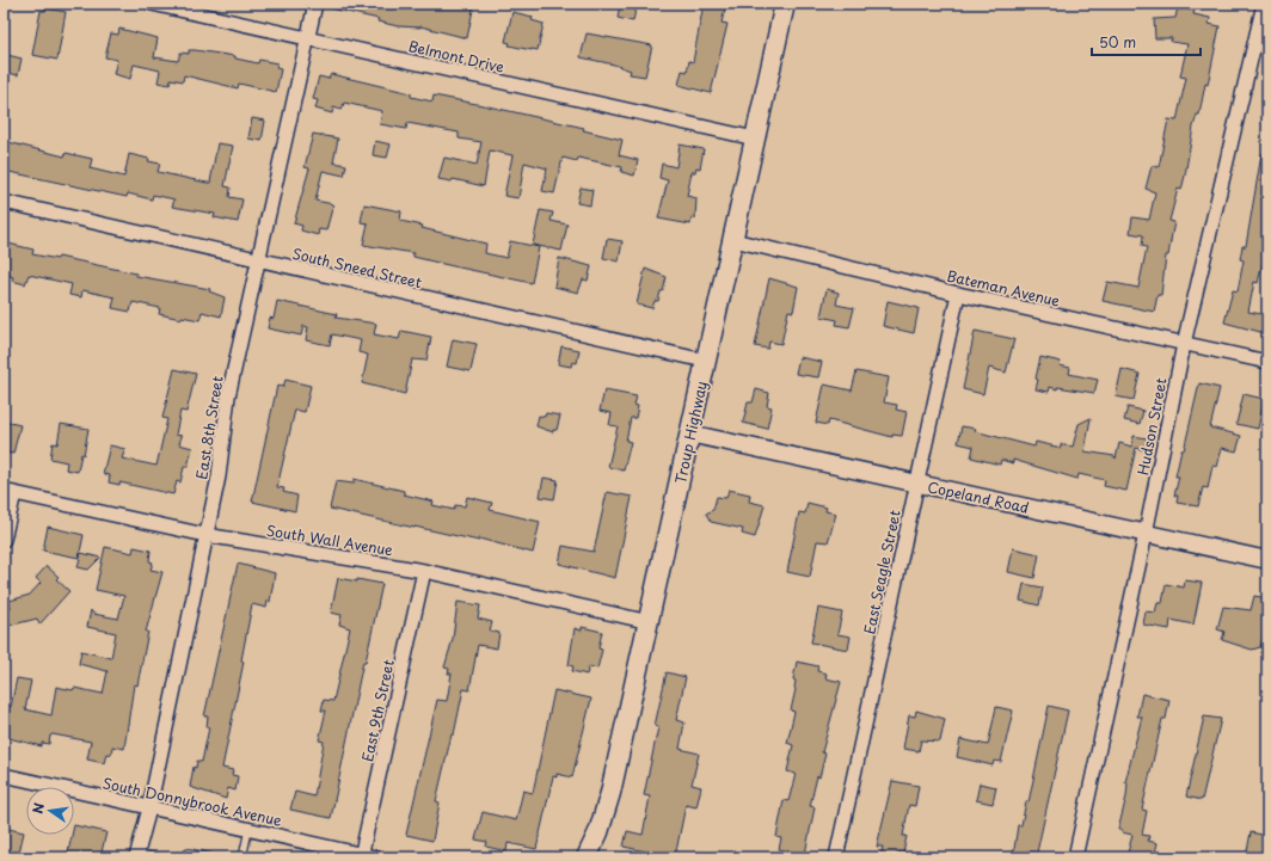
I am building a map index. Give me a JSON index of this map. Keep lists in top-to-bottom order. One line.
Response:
{"streets":{"main road":["Troup Highway"],"street":["Belmont Drive","South Sneed Street","Bateman Avenue","Hudson Street","East 8th Street","Copeland Road","South Wall Avenue","East Seagle Street","East 9th Street","South Donnybrook Avenue"]},"crossings":[["Belmont Drive","East 8th Street"],["Belmont Drive","Troup Highway"],["South Sneed Street","East 8th Street"],["South Sneed Street","Troup Highway"],["Bateman Avenue","Hudson Street"],["Bateman Avenue","Troup Highway"],["Bateman Avenue","East Seagle Street"],["Hudson Street","Copeland Road"],["East 8th Street","South Wall Avenue"],["East 8th Street","South Donnybrook Avenue"],["Troup Highway","Copeland Road"],["Troup Highway","South Wall Avenue"],["Copeland Road","East Seagle Street"],["South Wall Avenue","East 9th Street"],["East 9th Street","South Donnybrook Avenue"]],"scale_bar":"50 m","north":"left"}
